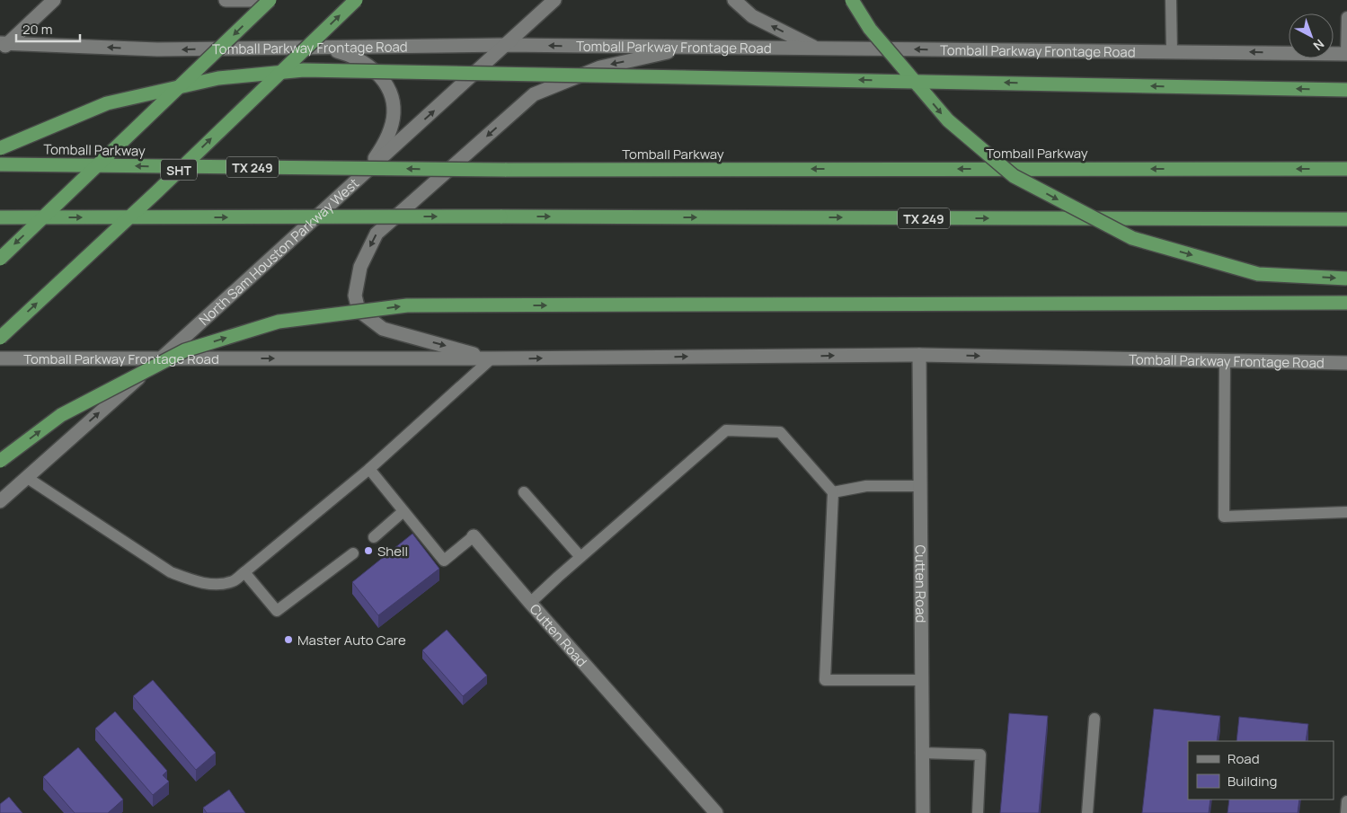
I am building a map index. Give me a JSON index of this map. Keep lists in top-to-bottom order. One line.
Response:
{"streets":{"highway":["Tomball Parkway","TX 249","SHT"],"main road":["Tomball Parkway Frontage Road","North Sam Houston Parkway West","Cutten Road"]},"crossings":[["Tomball Parkway Frontage Road","North Sam Houston Parkway West"],["Tomball Parkway Frontage Road","Cutten Road"]],"one_way":["North Sam Houston Parkway West"],"places":["Shell","Master Auto Care"],"legend":["Road","Building"],"scale_bar":"20 m","north":"bottom right"}
